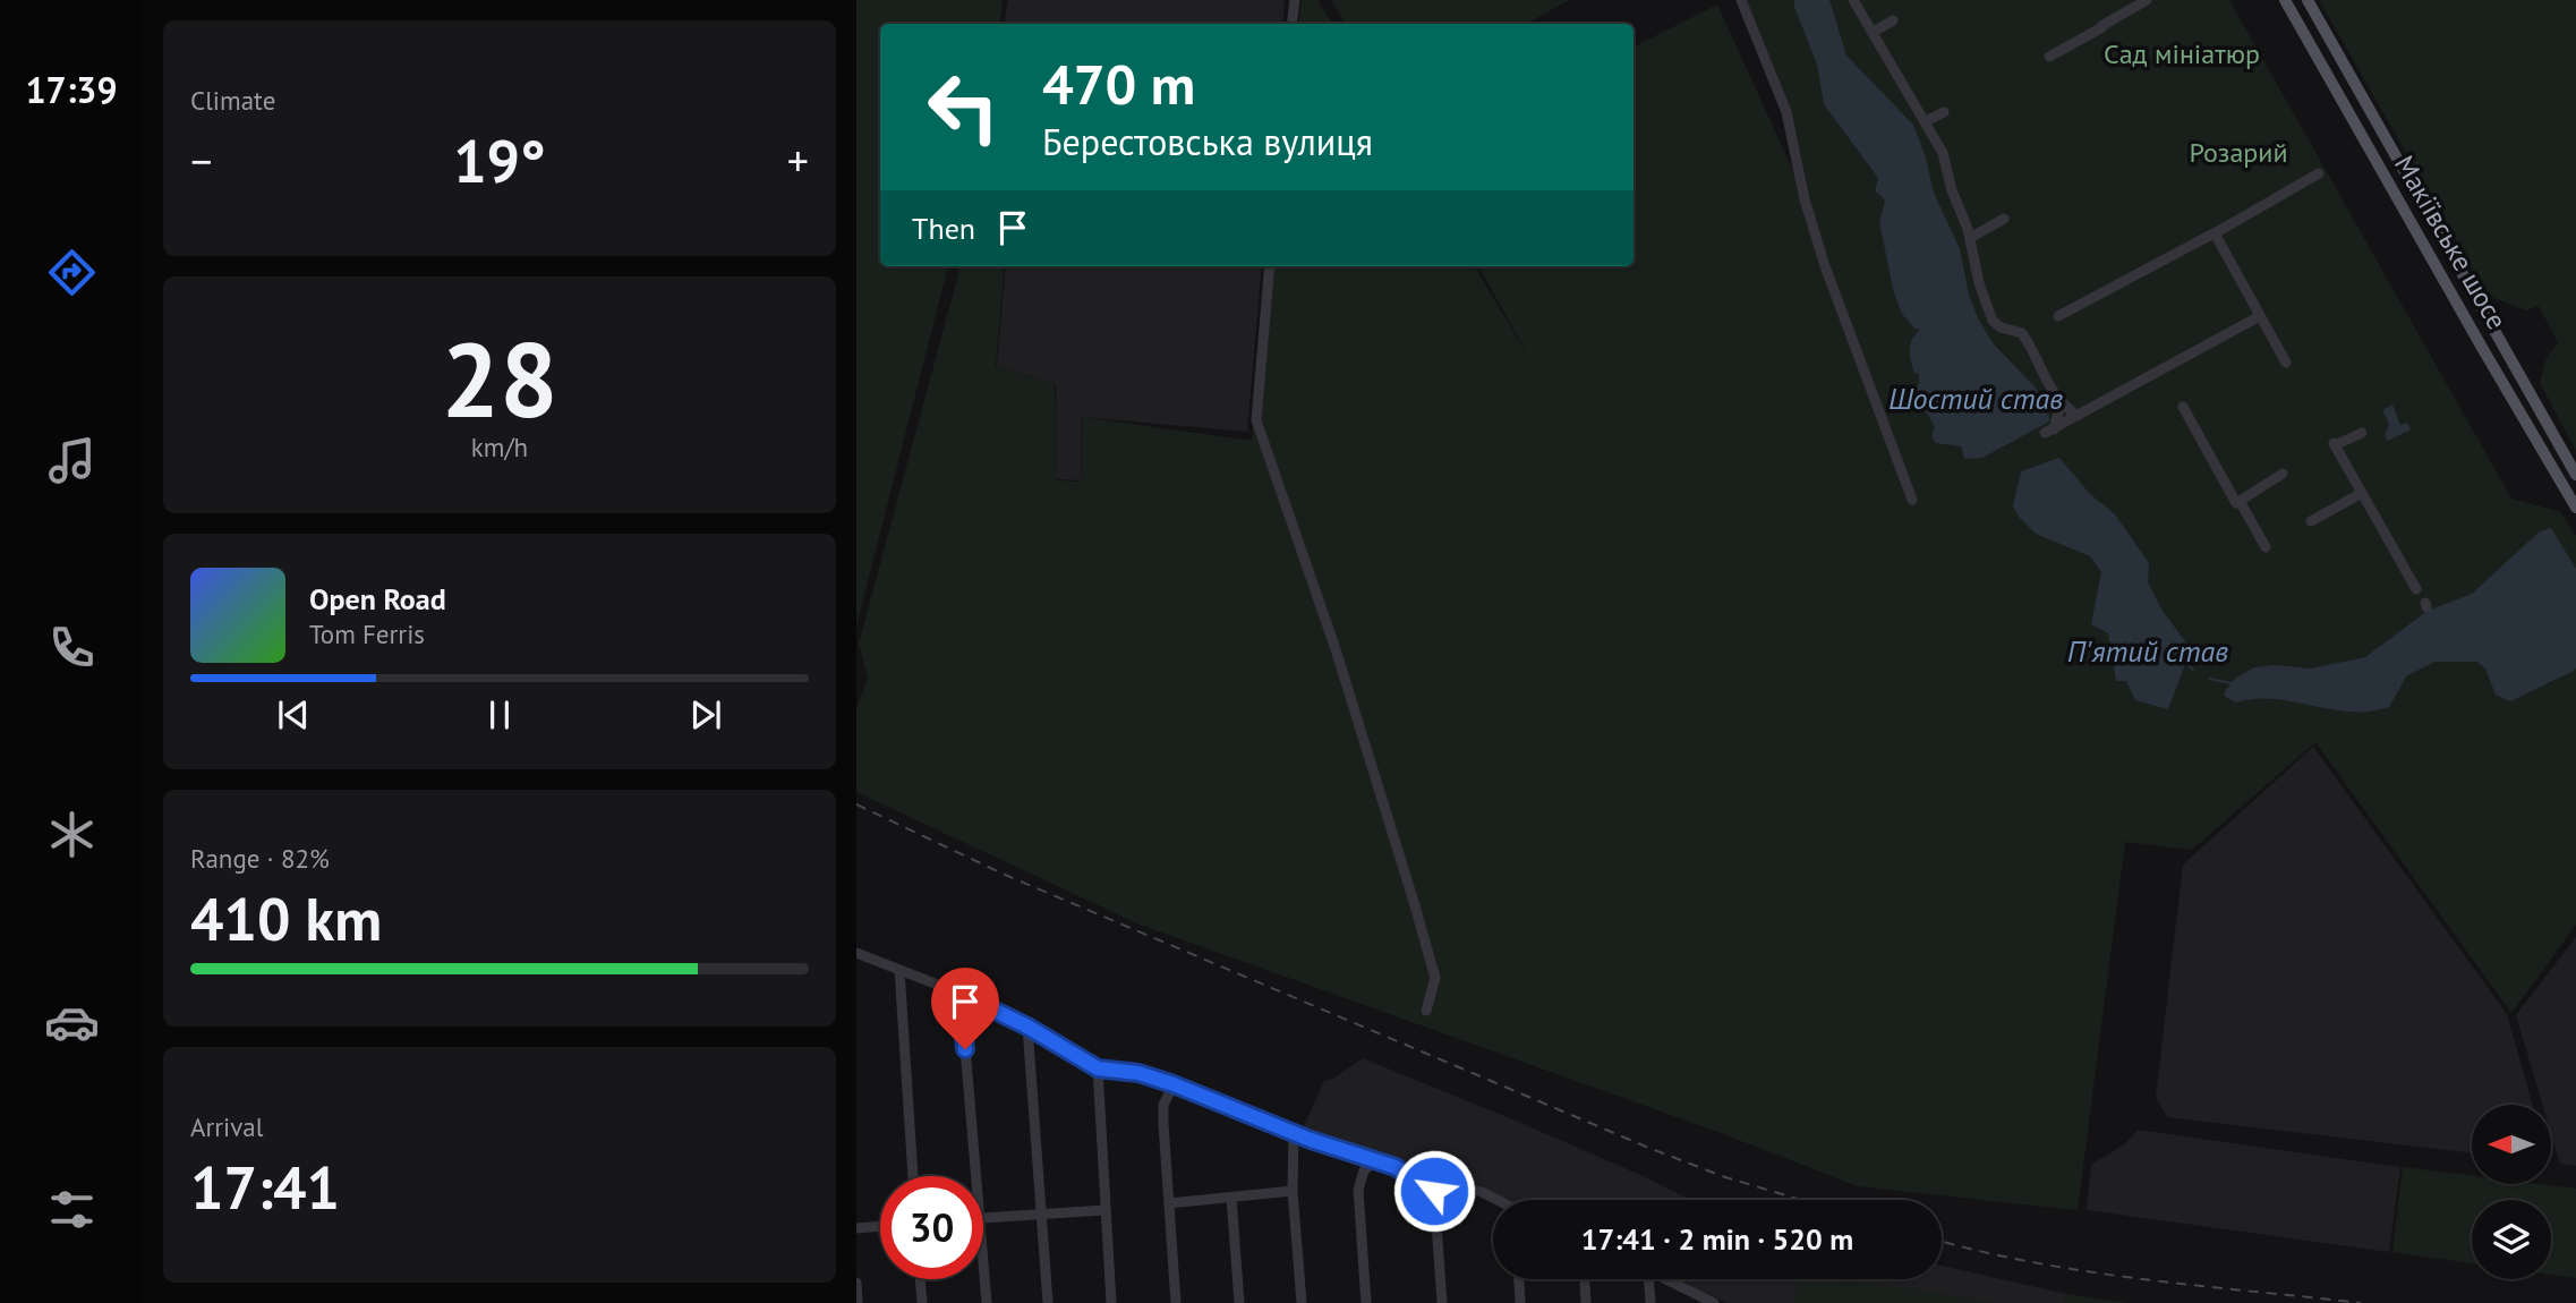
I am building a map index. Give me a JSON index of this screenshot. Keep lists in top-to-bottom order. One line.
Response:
{"streets":{"main road":["Макіївське шосе"]},"water":["Шостий став","П'ятий став"],"parks":["Сад мініатюр","Розарий"],"north":"left","page":{"tabs":"17:39","tile":["Climate",["28","km/h"],["Range · 82%","410 km"],["Arrival","17:41"]],"turn":["470 m","Берестовська вулиця"],"heat":["−","19°","+"],"then":"Then","song":["Open Road","Tom Ferris"],"limit":"30","trip":"17:41 · 2 min · 520 m"}}
